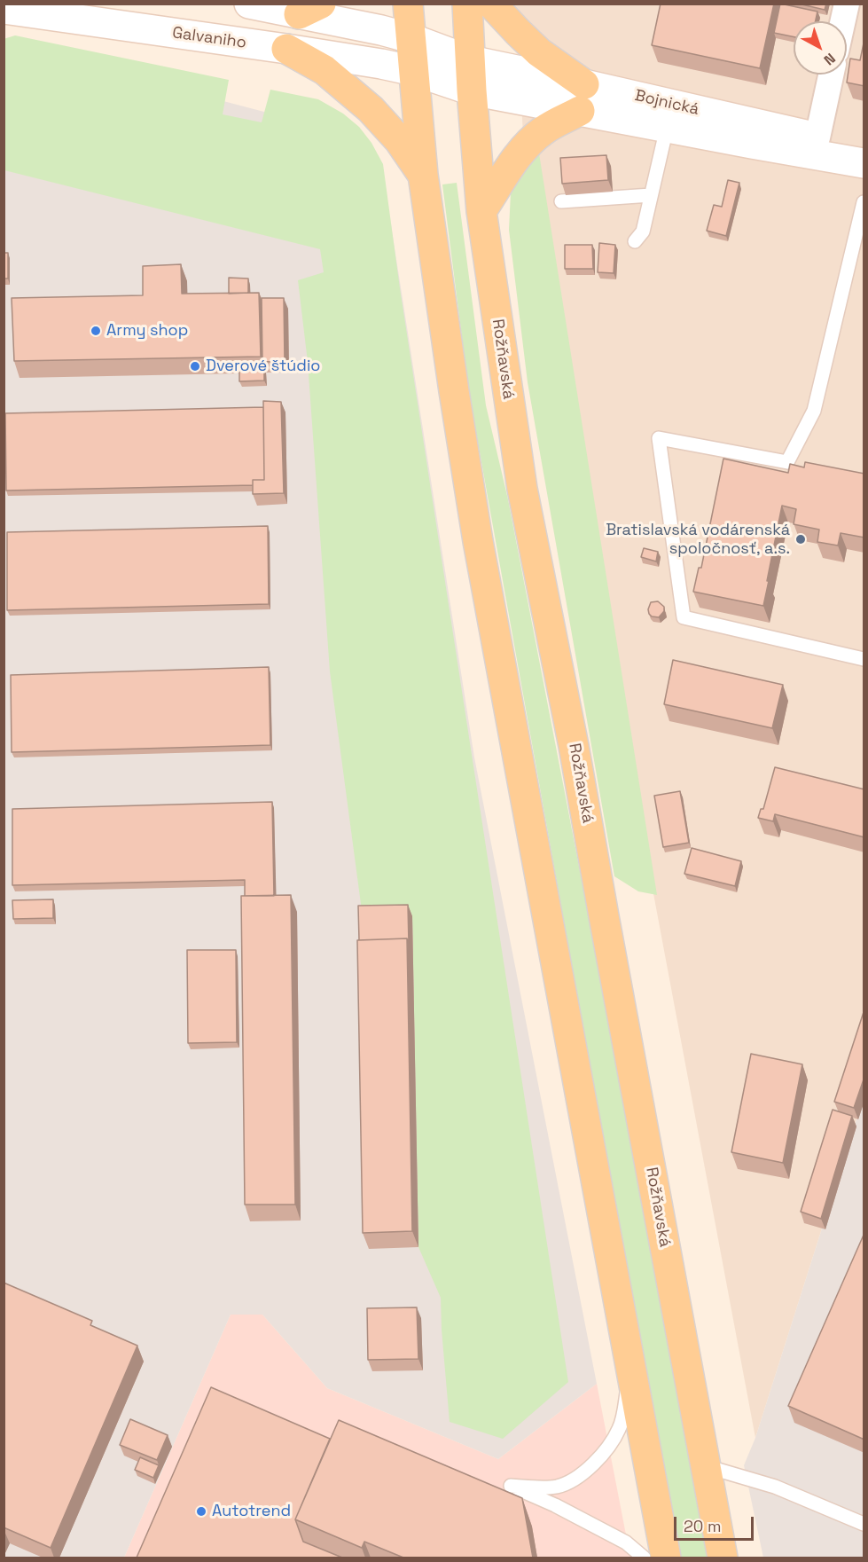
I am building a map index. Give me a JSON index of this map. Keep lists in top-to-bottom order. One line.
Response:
{"streets":{"main road":["Galvaniho","Bojnická","Rožňavská"]},"crossings":[["Galvaniho","Bojnická"],["Galvaniho","Rožňavská"],["Bojnická","Rožňavská"]],"places":["Army shop","Dverové štúdio","Bratislavská vodárenská spoločnosť, a.s.","Autotrend"],"scale_bar":"20 m","north":"bottom right"}
